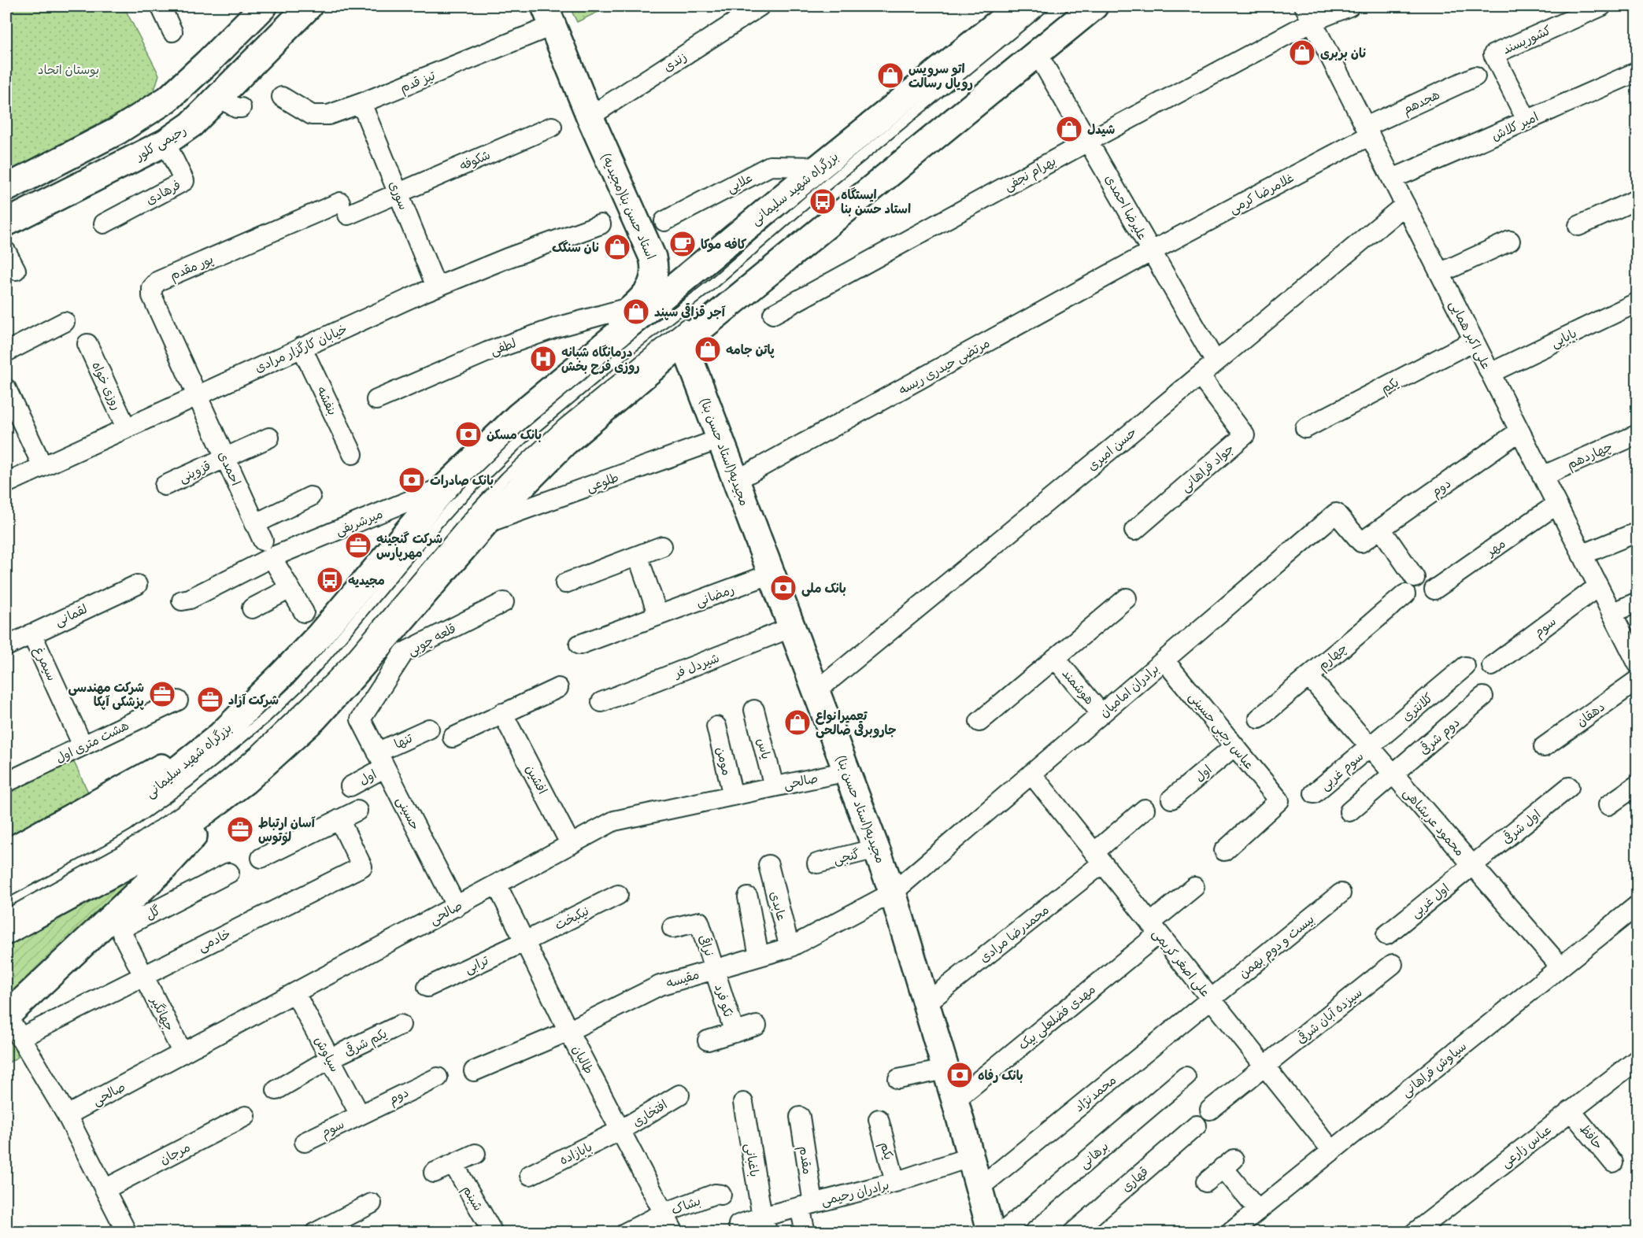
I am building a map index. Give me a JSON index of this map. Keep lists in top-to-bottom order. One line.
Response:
{"streets":{"main road":["رحیمی کلور","بزرگراه شهید سلیمانی","استاد حسن بنا(مجیدیه)","مجیدیه(استاد حسن بنا)"],"street":["کشورپسند","زندی","تیز قدم","هجدهم","امیر کلاش","شکوفه","بهرام نجفی","علایی","فرهادی","غلامرضا کرمی","سوری","علیرضا احمدی","پور مقدم","علی اکبر همایی","بابایی","لطفی","خیابان کارگزار مرادی","مرتضی حیدری ریسه","یکم","روزی خواه","بنفشه","حسن امیری","چهاردهم","جواد فراهانی","احمدی","قزوینی","طلوعی","دوم","میرشریفی","مهر","رمضانی","لقمانی","سوم","قلعه چوبی","چهارم","سیمرغ","شیردل فر","هوشمند","برادران امامیان","کلانتری","دهقان","عباس رجبی حسینی","دوم شرقی","تنها","هشت متری اول","یاس","مومن","سوم غربی","اول","افشین","صالحی","حسینی","محمود عربشاهی","اول شرقی","گنجی","اول غربی","عابدی","گل","نیکبخت","محمدرضا مرادی","خادمی","نراقی","بیست و دوم بهمن","علی اصغر کریمی","ترابی","مقیسه","نکو فرد","جهانگیر","سیزده آبان شرقی","مهدی فضلعلی بیک","یکم شرقی","سیاوش","طالبان","سیاوش فراهانی","محمدنژاد","افتخاری","حافظ","عباس زارعی","مرجان","بابازاده","برهانی","باغبانی","مقدم","قهاری","برادران رحیمی","شبنم","بشاک"]},"crossings":[["کشورپسند","امیر کلاش"],["زندی","استاد حسن بنا(مجیدیه)"],["تیز قدم","سوری"],["تیز قدم","استاد حسن بنا(مجیدیه)"],["هجدهم","غلامرضا کرمی"],["هجدهم","علی اکبر همایی"],["امیر کلاش","علی اکبر همایی"],["رحیمی کلور","فرهادی"],["شکوفه","سوری"],["شکوفه","پور مقدم"],["بهرام نجفی","علیرضا احمدی"],["بهرام نجفی","علی اکبر همایی"],["علایی","بزرگراه شهید سلیمانی"],["بزرگراه شهید سلیمانی","استاد حسن بنا(مجیدیه)"],["بزرگراه شهید سلیمانی","میرشریفی"],["غلامرضا کرمی","علیرضا احمدی"],["غلامرضا کرمی","علی اکبر همایی"],["غلامرضا کرمی","مرتضی حیدری ریسه"],["سوری","خیابان کارگزار مرادی"],["استاد حسن بنا(مجیدیه)","لطفی"],["علیرضا احمدی","مرتضی حیدری ریسه"],["علیرضا احمدی","حسن امیری"],["پور مقدم","خیابان کارگزار مرادی"],["پور مقدم","احمدی"],["علی اکبر همایی","بابایی"],["علی اکبر همایی","یکم"],["علی اکبر همایی","حسن امیری"],["علی اکبر همایی","چهاردهم"],["علی اکبر همایی","دوم"],["علی اکبر همایی","مهر"],["علی اکبر همایی","سوم"],["خیابان کارگزار مرادی","روزی خواه"],["خیابان کارگزار مرادی","بنفشه"],["خیابان کارگزار مرادی","احمدی"],["مرتضی حیدری ریسه","مجیدیه(استاد حسن بنا)"],["یکم","برادران رحیمی"],["حسن امیری","مجیدیه(استاد حسن بنا)"],["حسن امیری","جواد فراهانی"],["مجیدیه(استاد حسن بنا)","طلوعی"],["مجیدیه(استاد حسن بنا)","رمضانی"],["مجیدیه(استاد حسن بنا)","شیردل فر"],["مجیدیه(استاد حسن بنا)","برادران امامیان"],["مجیدیه(استاد حسن بنا)","صالحی"],["مجیدیه(استاد حسن بنا)","گنجی"],["مجیدیه(استاد حسن بنا)","محمدرضا مرادی"],["مجیدیه(استاد حسن بنا)","مقیسه"],["مجیدیه(استاد حسن بنا)","مهدی فضلعلی بیک"],["مجیدیه(استاد حسن بنا)","محمدنژاد"],["مجیدیه(استاد حسن بنا)","برادران رحیمی"],["احمدی","قزوینی"],["احمدی","میرشریفی"],["دوم","سوم"],["دوم","برادران امامیان"],["دوم","سیاوش"],["لقمانی","سیمرغ"],["سوم","سیاوش"],["قلعه چوبی","حسینی"],["چهارم","محمود عربشاهی"],["سیمرغ","هشت متری اول"],["هوشمند","برادران امامیان"],["برادران امامیان","عباس رجبی حسینی"],["برادران امامیان","علی اصغر کریمی"],["برادران امامیان","مقیسه"],["کلانتری","سوم غربی"],["کلانتری","محمود عربشاهی"],["عباس رجبی حسینی","اول"],["دوم شرقی","محمود عربشاهی"],["تنها","اول"],["تنها","حسینی"],["یاس","صالحی"],["مومن","صالحی"],["سوم غربی","محمود عربشاهی"],["اول","حسینی"],["افشین","صالحی"],["صالحی","حسینی"],["صالحی","جهانگیر"],["صالحی","سیاوش"],["صالحی","طالبان"],["محمود عربشاهی","اول شرقی"],["محمود عربشاهی","اول غربی"],["محمود عربشاهی","سیاوش فراهانی"],["اول شرقی","اول غربی"],["عابدی","مقیسه"],["گل","خادمی"],["گل","جهانگیر"],["نیکبخت","ترابی"],["نیکبخت","طالبان"],["محمدرضا مرادی","علی اصغر کریمی"],["خادمی","جهانگیر"],["نراقی","مقیسه"],["نراقی","نکو فرد"],["بیست و دوم بهمن","علی اصغر کریمی"],["بیست و دوم بهمن","محمدنژاد"],["علی اصغر کریمی","سیزده آبان شرقی"],["علی اصغر کریمی","مهدی فضلعلی بیک"],["علی اصغر کریمی","سیاوش فراهانی"],["علی اصغر کریمی","محمدنژاد"],["ترابی","طالبان"],["مقیسه","نکو فرد"],["مقیسه","طالبان"],["یکم شرقی","سیاوش"],["طالبان","افتخاری"],["طالبان","بابازاده"],["طالبان","بشاک"],["افتخاری","بابازاده"],["حافظ","عباس زارعی"],["باغبانی","برادران رحیمی"],["مقدم","برادران رحیمی"]],"parks":["بوستان اتحاد"],"places":{"shop":["نان بربری","اتو سرویس رویال رسالت","شیدل","نان سنگک","آجر قزاقی سپند","پاتن جامه","تعمیرانواع جاروبرقی صالحی"],"bus stop":["ایستگاه استاد حسن بنا","مجیدیه"],"cafe":["کافه موکا"],"hospital":["درمانگاه شبانه روزی فرح بخش"],"bank":["بانک مسکن","بانک صادرات","بانک ملی","بانک رفاه"],"office":["شرکت گنجینه مهرپارس","شرکت مهندسی پزشکی آپکا","شرکت آراد","آسان ارتباط لوتوس"]}}
